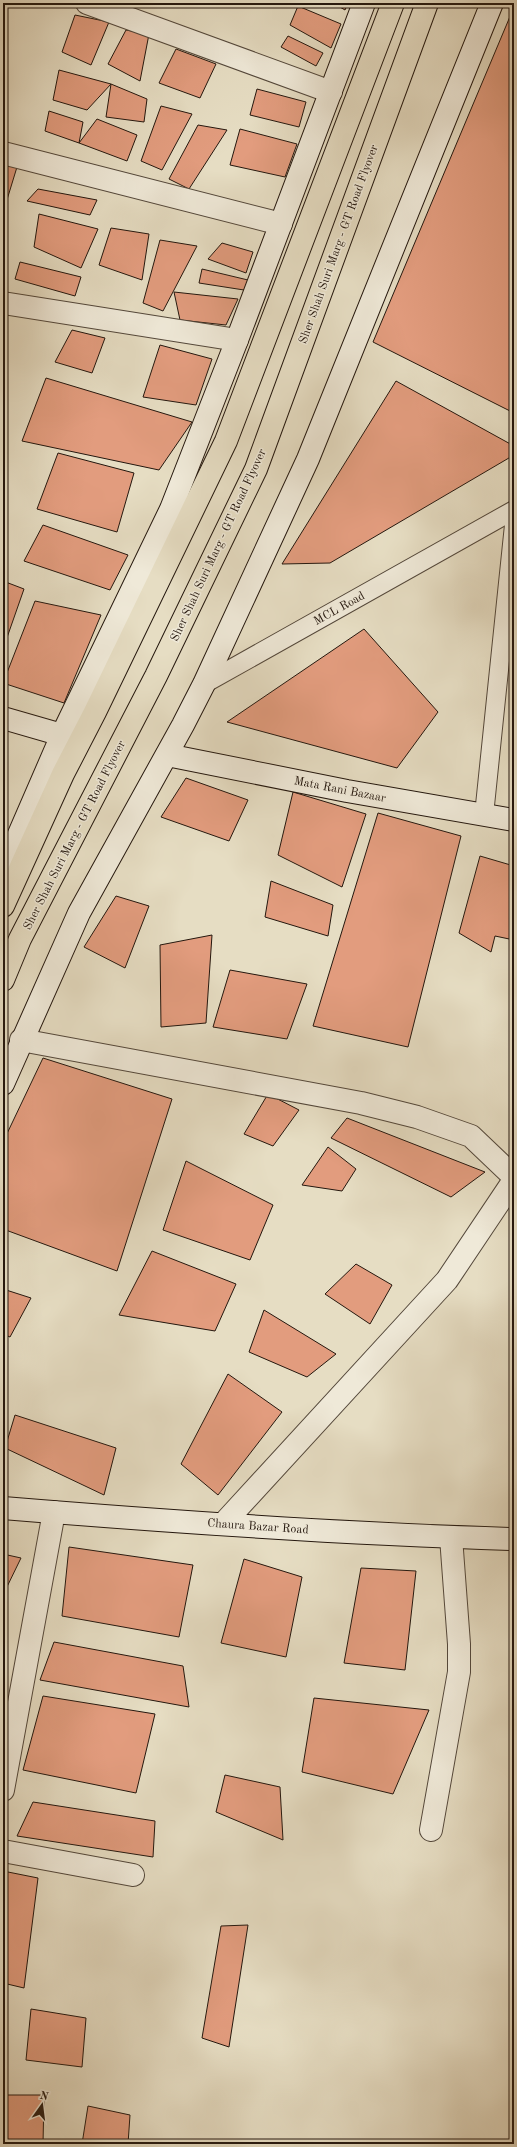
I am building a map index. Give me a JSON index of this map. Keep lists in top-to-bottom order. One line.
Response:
{"streets":{"main road":["Sher Shah Suri Marg - GT Road Flyover"],"street":["Mata Rani Bazaar","Chaura Bazar Road"],"lane":["MCL Road"]},"north":"top"}
